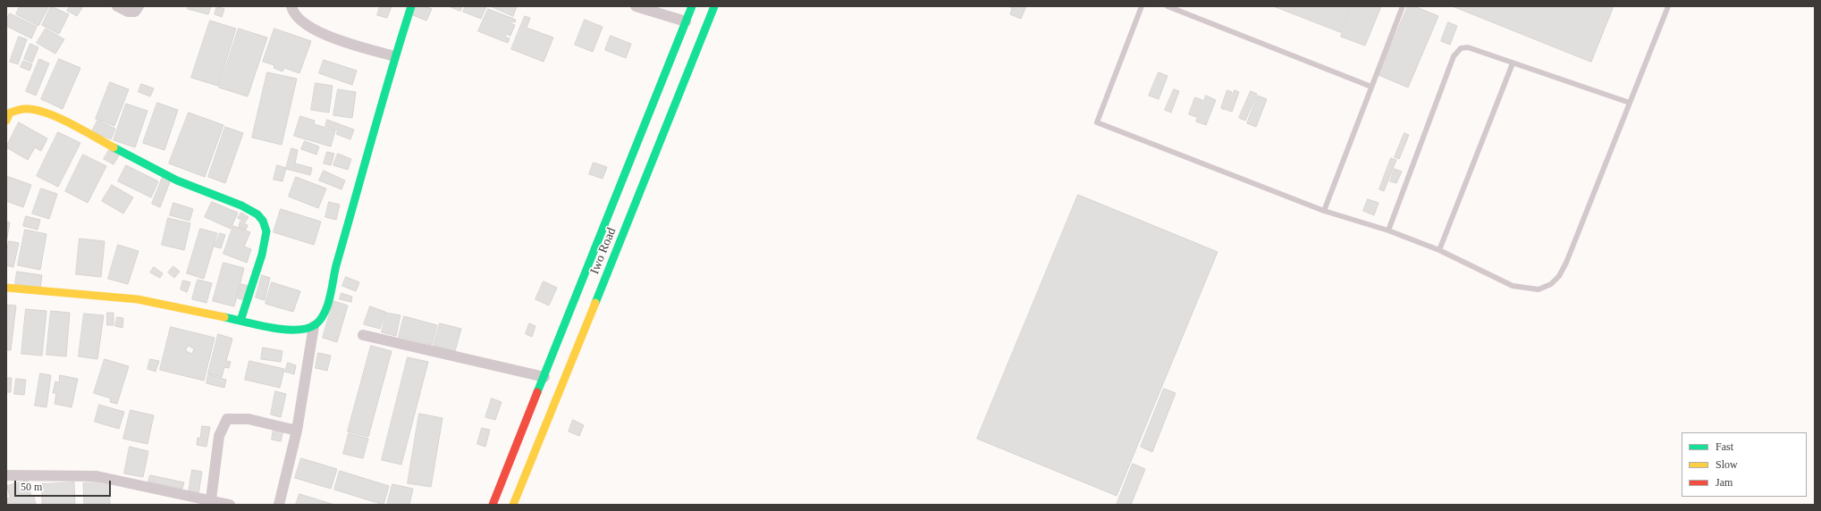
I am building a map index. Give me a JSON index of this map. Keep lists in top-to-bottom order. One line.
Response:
{"streets":{"main road":["Iwo Road"]},"legend":["Fast","Slow","Jam"],"scale_bar":"50 m"}
